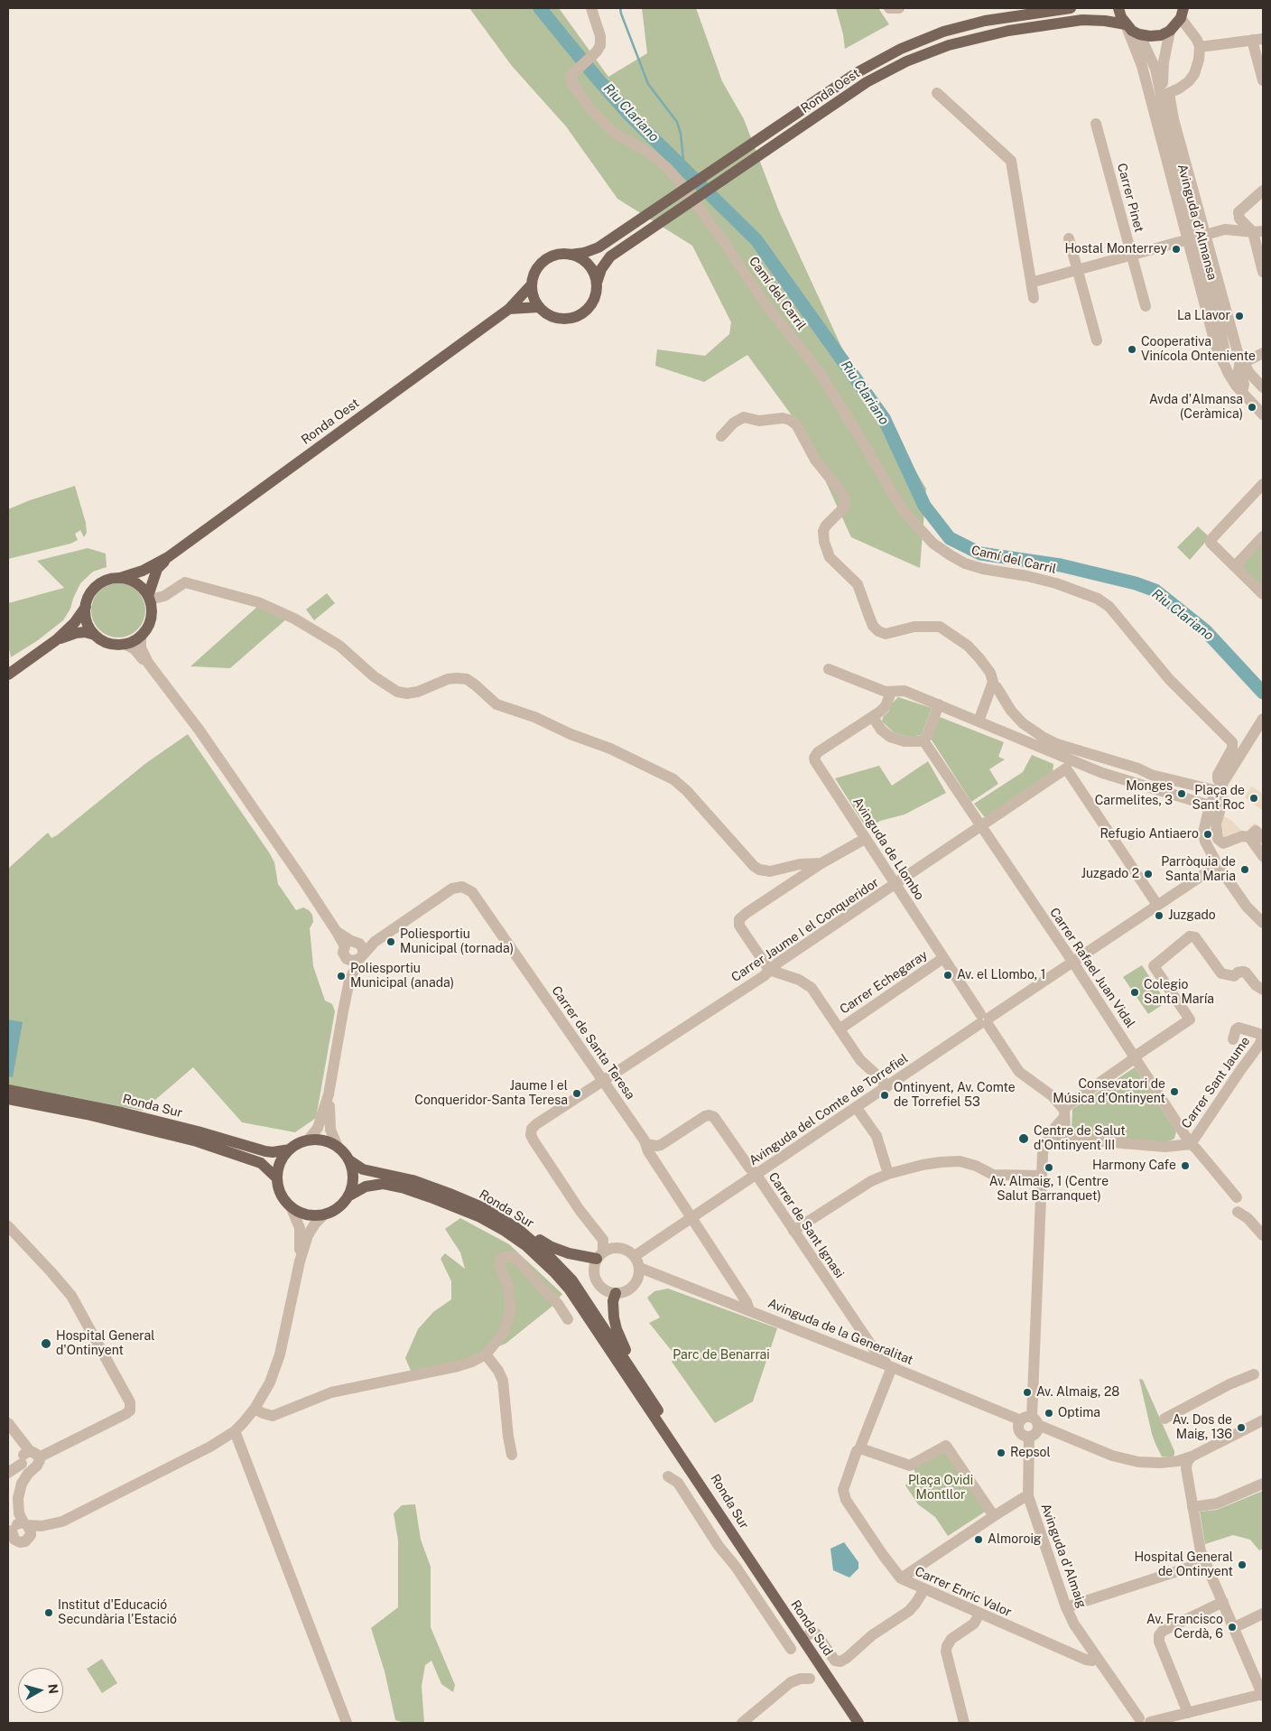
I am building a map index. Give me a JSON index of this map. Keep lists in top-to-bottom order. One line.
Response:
{"streets":{"main road":["Ronda Oest","Ronda Sur","Ronda Sud"],"street":["Carrer Pinet","Avinguda d'Almansa","Camí del Carril","Avinguda de Llombo","Carrer Jaume I el Conqueridor","Carrer Rafael Juan Vidal","Carrer Echegaray","Carrer de Santa Teresa","Carrer Sant Jaume","Avinguda del Comte de Torrefiel","Carrer de Sant Ignasi","Avinguda de la Generalitat","Avinguda d'Almaig","Carrer Enric Valor"]},"crossings":[["Ronda Oest","Avinguda d'Almansa"],["Avinguda de Llombo","Carrer Jaume I el Conqueridor"],["Avinguda de Llombo","Carrer Echegaray"],["Avinguda de Llombo","Avinguda del Comte de Torrefiel"],["Carrer Jaume I el Conqueridor","Carrer Rafael Juan Vidal"],["Carrer Jaume I el Conqueridor","Carrer de Santa Teresa"],["Carrer Rafael Juan Vidal","Carrer Sant Jaume"],["Carrer Rafael Juan Vidal","Avinguda del Comte de Torrefiel"],["Carrer de Santa Teresa","Ronda Sur"],["Carrer de Santa Teresa","Avinguda del Comte de Torrefiel"],["Carrer de Santa Teresa","Carrer de Sant Ignasi"],["Carrer de Santa Teresa","Avinguda de la Generalitat"],["Ronda Sur","Ronda Sud"],["Avinguda del Comte de Torrefiel","Carrer de Sant Ignasi"],["Avinguda del Comte de Torrefiel","Avinguda de la Generalitat"],["Carrer de Sant Ignasi","Avinguda de la Generalitat"],["Avinguda de la Generalitat","Avinguda d'Almaig"],["Avinguda d'Almaig","Carrer Enric Valor"]],"water":["Riu Clariano"],"parks":["Parc de Benarrai","Plaça Ovidi Montllor"],"places":["Hostal Monterrey","La Llavor","Cooperativa Vinícola Onteniente","Avda d'Almansa (Ceràmica)","Monges Carmelites, 3","Plaça de Sant Roc","Refugio Antiaero","Parròquia de Santa Maria","Juzgado 2","Juzgado","Poliesportiu Municipal (tornada)","Av. el Llombo, 1","Poliesportiu Municipal (anada)","Colegio Santa María","Consevatori de Música d'Ontinyent","Jaume I el Conqueridor-Santa Teresa","Ontinyent, Av. Comte de Torrefiel 53","Centre de Salut d'Ontinyent III","Harmony Cafe","Av. Almaig, 1 (Centre Salut Barranquet)","Hospital General d'Ontinyent","Av. Almaig, 28","Optima","Av. Dos de Maig, 136","Repsol","Almoroig","Hospital General de Ontinyent","Institut d'Educació Secundària l'Estació","Av. Francisco Cerdà, 6"],"north":"right"}
